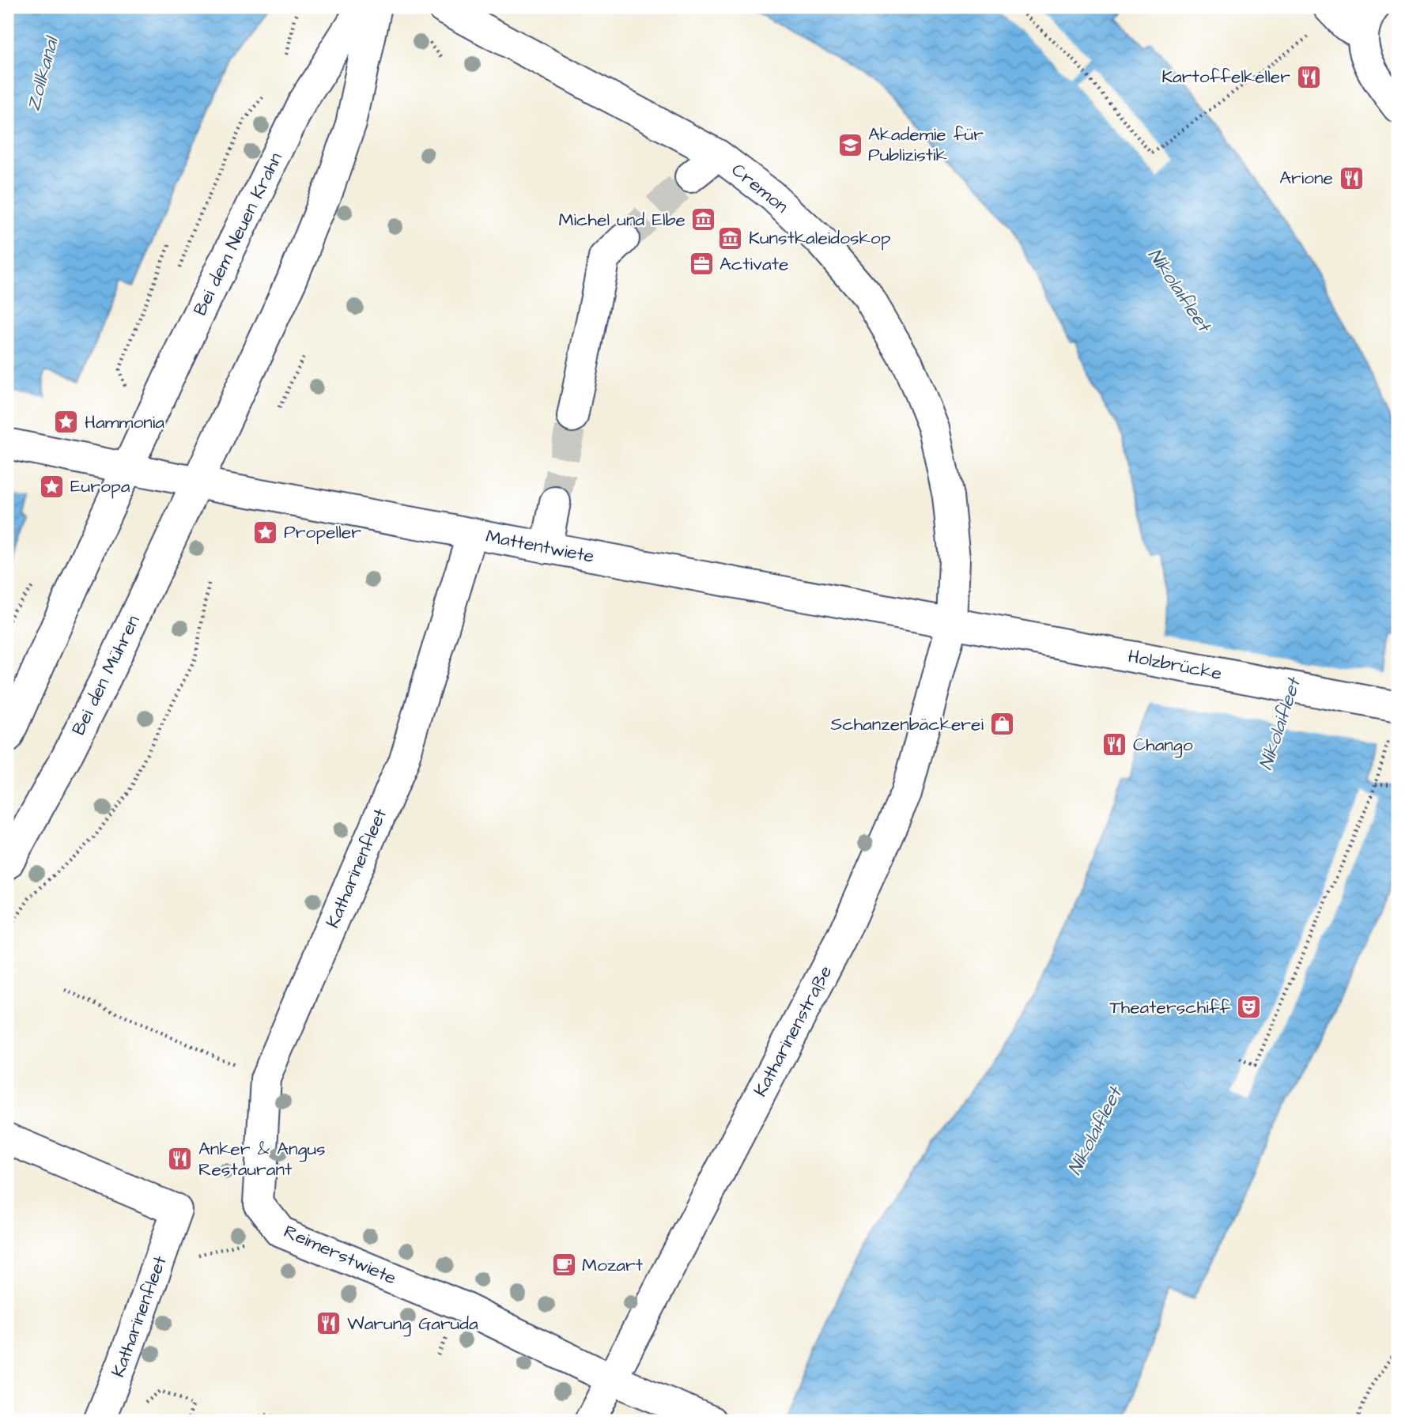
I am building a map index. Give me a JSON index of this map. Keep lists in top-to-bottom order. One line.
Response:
{"streets":{"street":["Cremon","Bei dem Neuen Krahn","Mattentwiete","Holzbrücke","Bei den Mühren","Katharinenfleet","Katharinenstraße","Reimerstwiete"]},"crossings":[["Cremon","Mattentwiete"],["Cremon","Holzbrücke"],["Cremon","Katharinenstraße"],["Bei dem Neuen Krahn","Mattentwiete"],["Mattentwiete","Holzbrücke"],["Mattentwiete","Bei den Mühren"],["Mattentwiete","Katharinenfleet"],["Mattentwiete","Katharinenstraße"],["Holzbrücke","Katharinenstraße"],["Katharinenfleet","Reimerstwiete"],["Katharinenstraße","Reimerstwiete"]],"water":["Zollkanal","Nikolaifleet"],"places":{"restaurant":["Kartoffelkeller","Arione","Chango","Anker & Angus Restaurant","Warung Garuda"],"school or university":["Akademie für Publizistik"],"museum":["Michel und Elbe","Kunstkaleidoskop"],"office":["Activate"],"place":["Hammonia","Europa","Propeller"],"shop":["Schanzenbäckerei"],"theatre":["Theaterschiff"],"cafe":["Mozart"]}}
